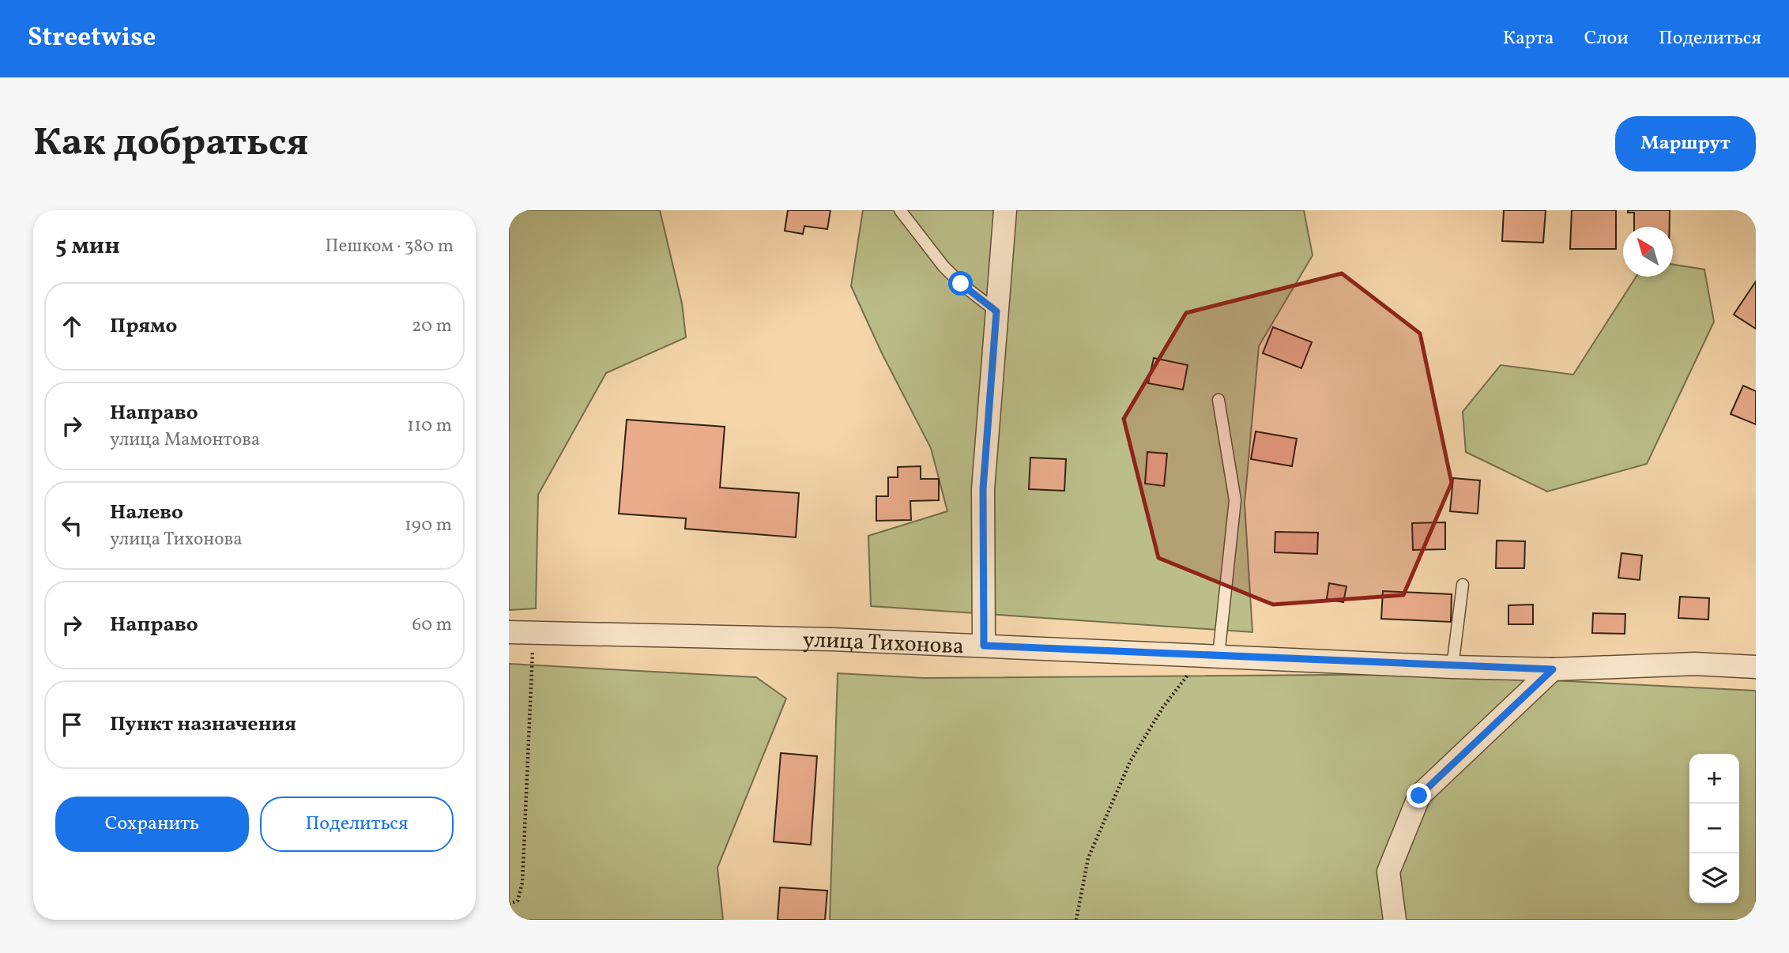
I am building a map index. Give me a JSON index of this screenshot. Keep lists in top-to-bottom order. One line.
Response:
{"streets":{"street":["улица Тихонова"]},"north":"top left","page":{"header":"Streetwise","nav":["Карта","Слои","Поделиться"],"buttons":["Маршрут",["Сохранить","Поделиться"]],"title":"Как добраться","heading":["5 мин","Пешком · 380 m"],"list":[["Прямо","20 m"],["Направо","улица Мамонтова","110 m"],["Налево","улица Тихонова","190 m"],["Направо","60 m"],"Пункт назначения"],"map_buttons":["+","−"]}}
